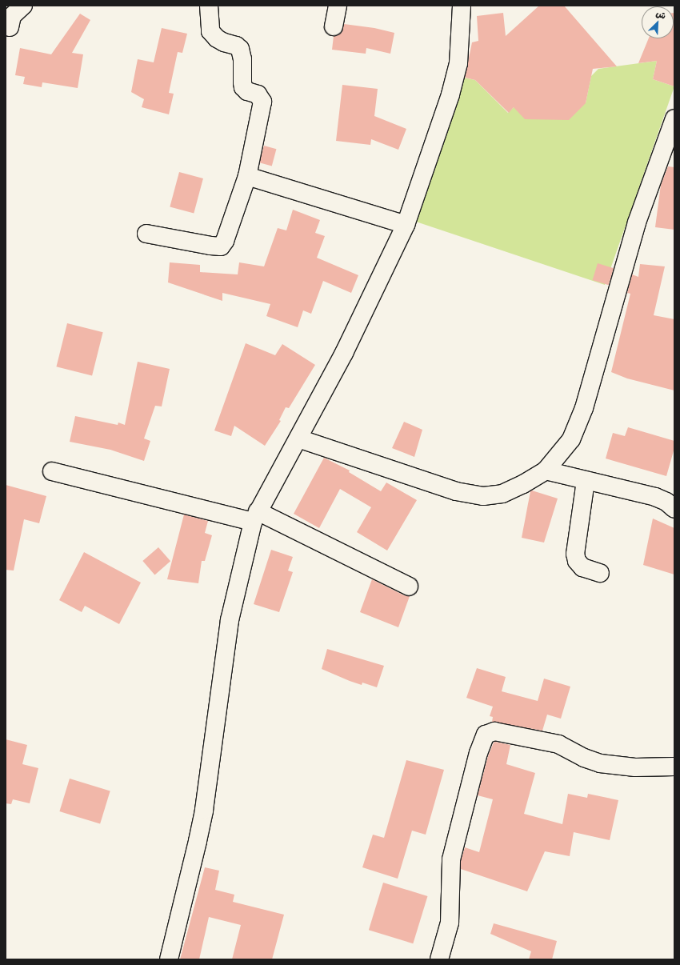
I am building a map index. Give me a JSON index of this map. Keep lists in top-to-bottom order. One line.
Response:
{"north":"top right"}
